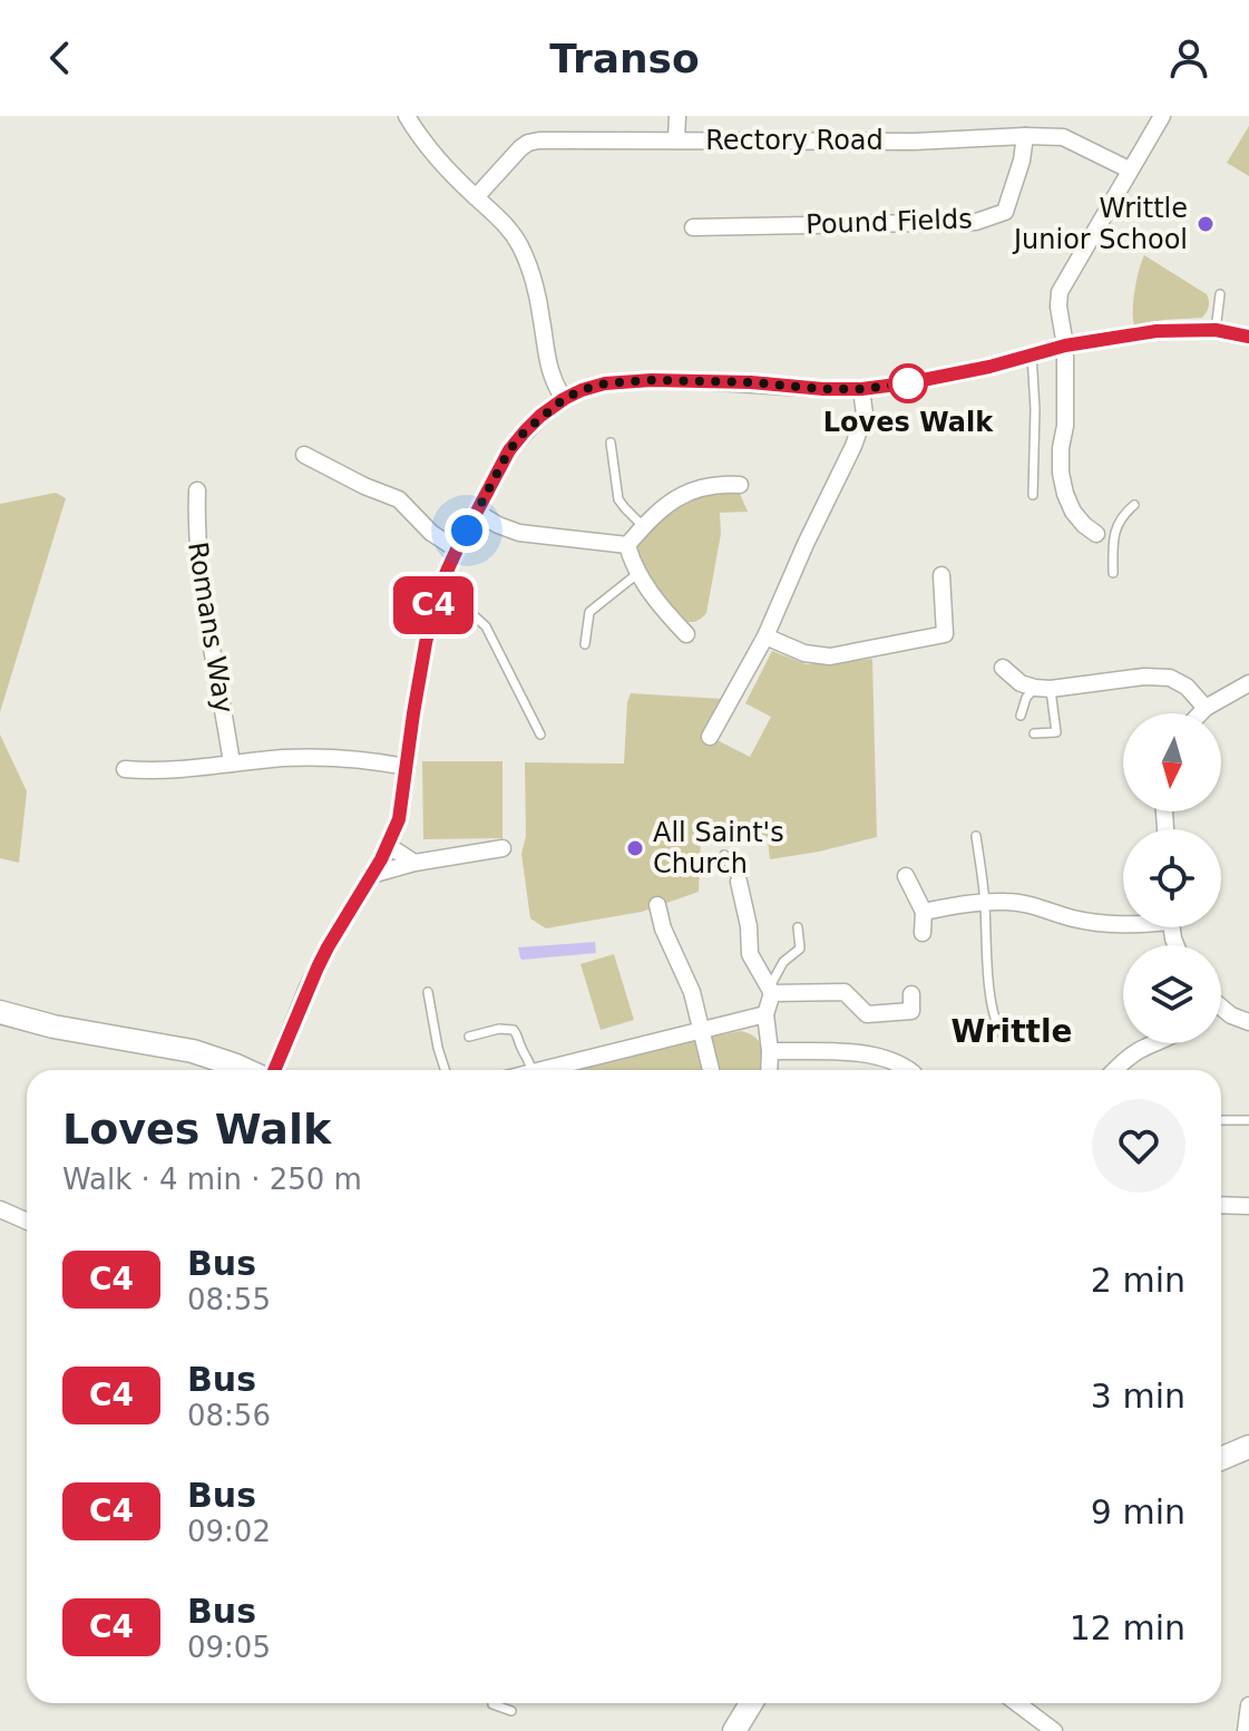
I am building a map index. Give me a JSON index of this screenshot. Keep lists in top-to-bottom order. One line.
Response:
{"streets":{"street":["Rectory Road","Pound Fields","Romans Way"]},"crossings":[["Rectory Road","Pound Fields"]],"districts":["Writtle"],"places":["Writtle Junior School","Loves Walk","All Saint's Church"],"lines":["bus line C4"],"north":"bottom","page":{"header":"Transo","on_map":"C4","heading":["Loves Walk","Walk · 4 min · 250 m"],"list":[{"mark":"C4","name":"Bus","note":"08:55","value":"2 min"},{"mark":"C4","name":"Bus","note":"08:56","value":"3 min"},{"mark":"C4","name":"Bus","note":"09:02","value":"9 min"},{"mark":"C4","name":"Bus","note":"09:05","value":"12 min"}]}}
